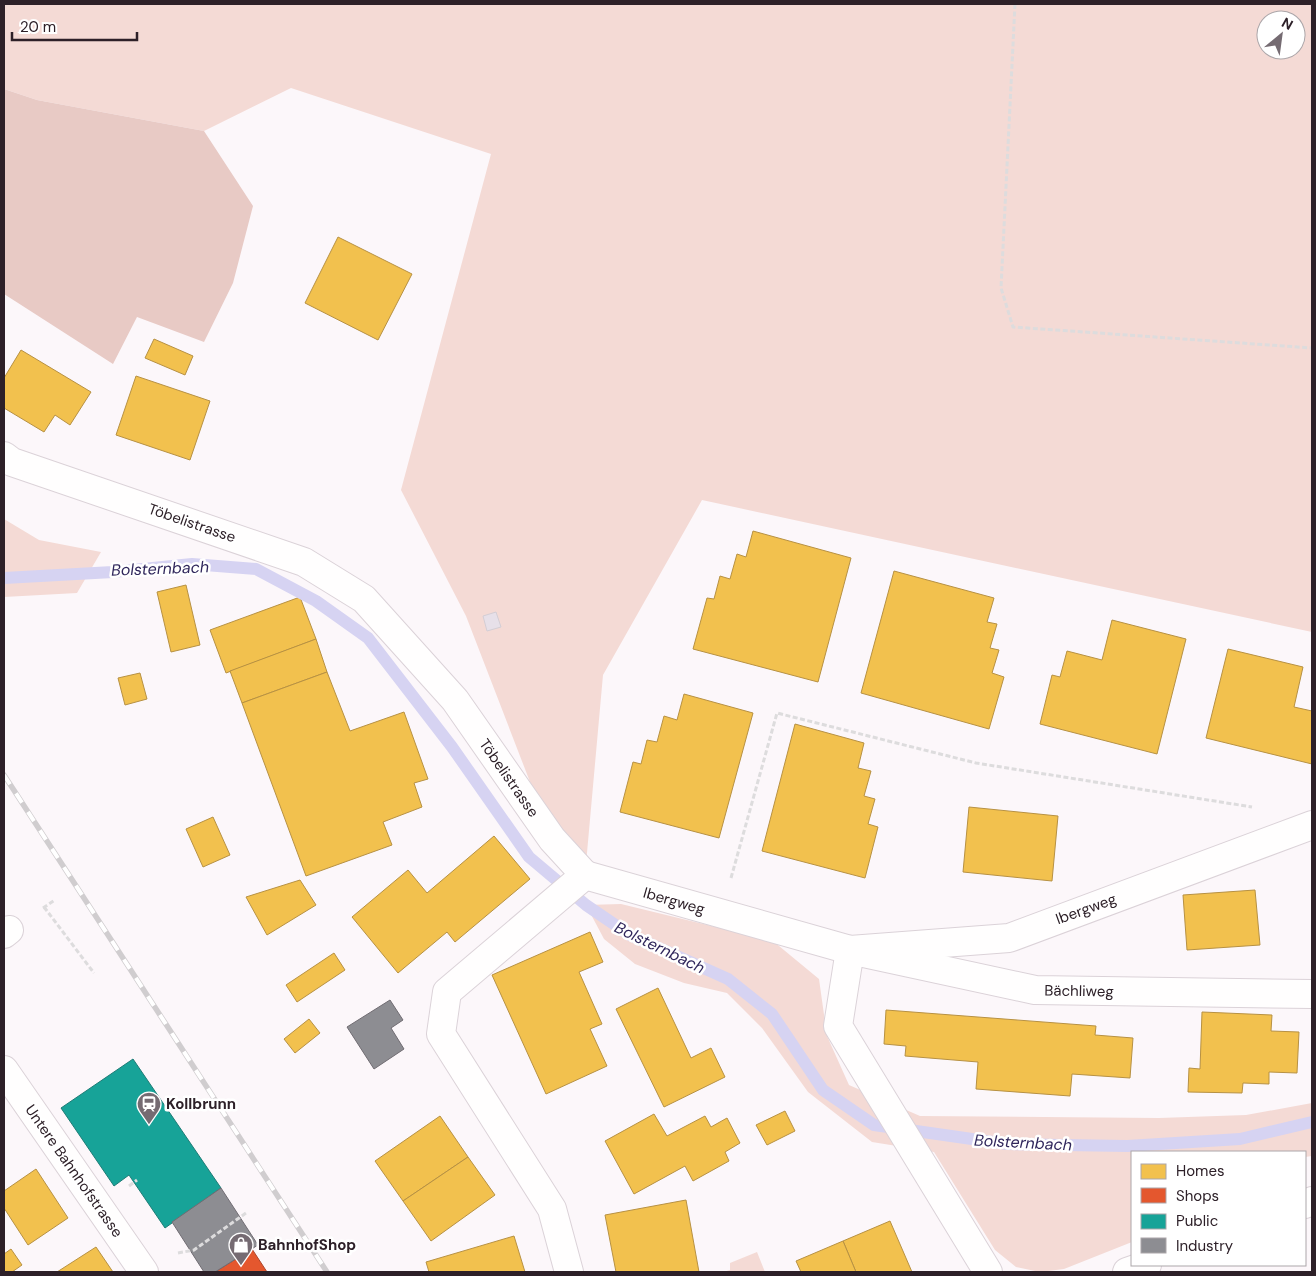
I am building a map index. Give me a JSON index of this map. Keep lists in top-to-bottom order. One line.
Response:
{"streets":{"street":["Töbelistrasse","Ibergweg","Bächliweg","Untere Bahnhofstrasse"]},"crossings":[["Töbelistrasse","Ibergweg"],["Ibergweg","Bächliweg"]],"water":["Bolsternbach"],"places":{"station":["Kollbrunn"],"shop":["BahnhofShop"]},"legend":["Homes","Shops","Public","Industry"],"scale_bar":"20 m","north":"top right"}
